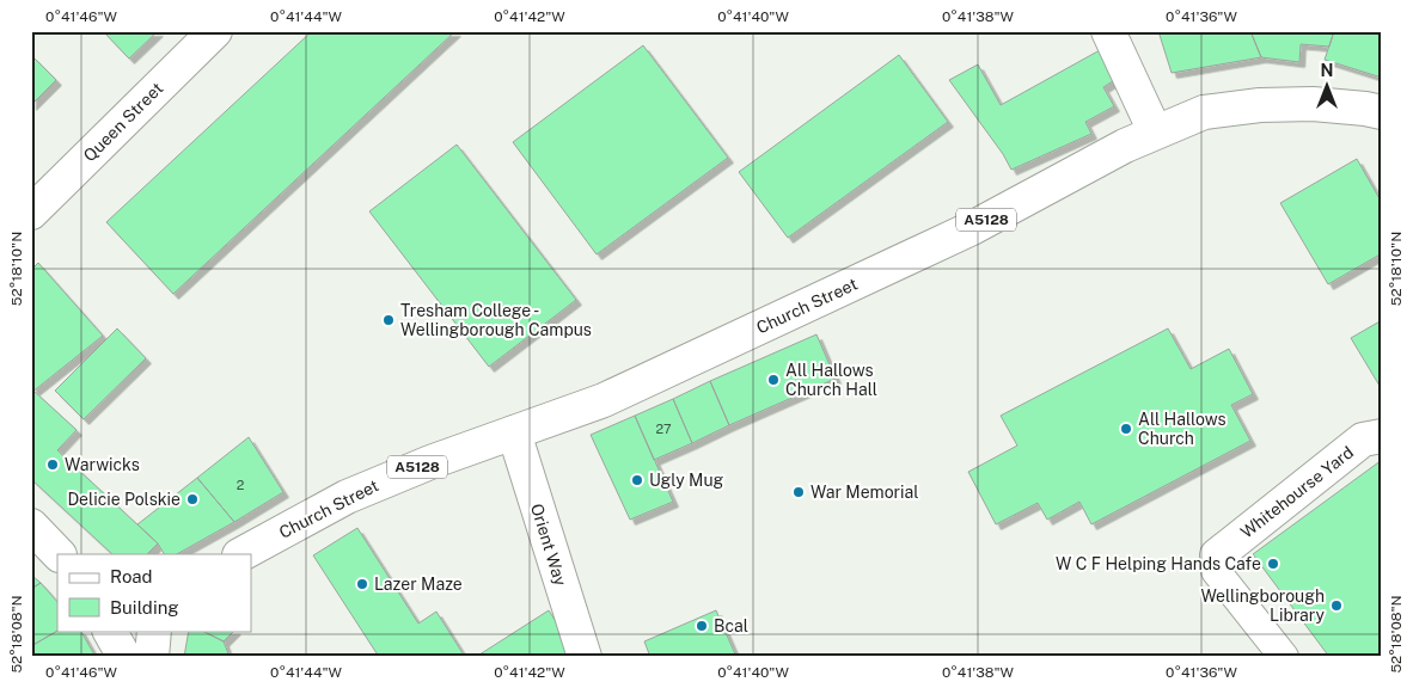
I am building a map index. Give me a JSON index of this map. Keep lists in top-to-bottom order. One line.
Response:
{"streets":{"main road":["Queen Street","A5128","Church Street","Whitehourse Yard","Orient Way"]},"crossings":[["Church Street","Orient Way"]],"places":["Tresham College - Wellingborough Campus","All Hallows Church Hall","All Hallows Church","Warwicks","Ugly Mug","War Memorial","Delicie Polskie","W C F Helping Hands Cafe","Lazer Maze","Wellingborough Library","Bcal"],"house_numbers":["27","2"],"legend":["Road","Building"],"north":"top","coordinates":["0°41'46\"W","0°41'44\"W","0°41'42\"W","0°41'40\"W","0°41'38\"W","0°41'36\"W","52°18'10\"N","52°18'08\"N"]}
